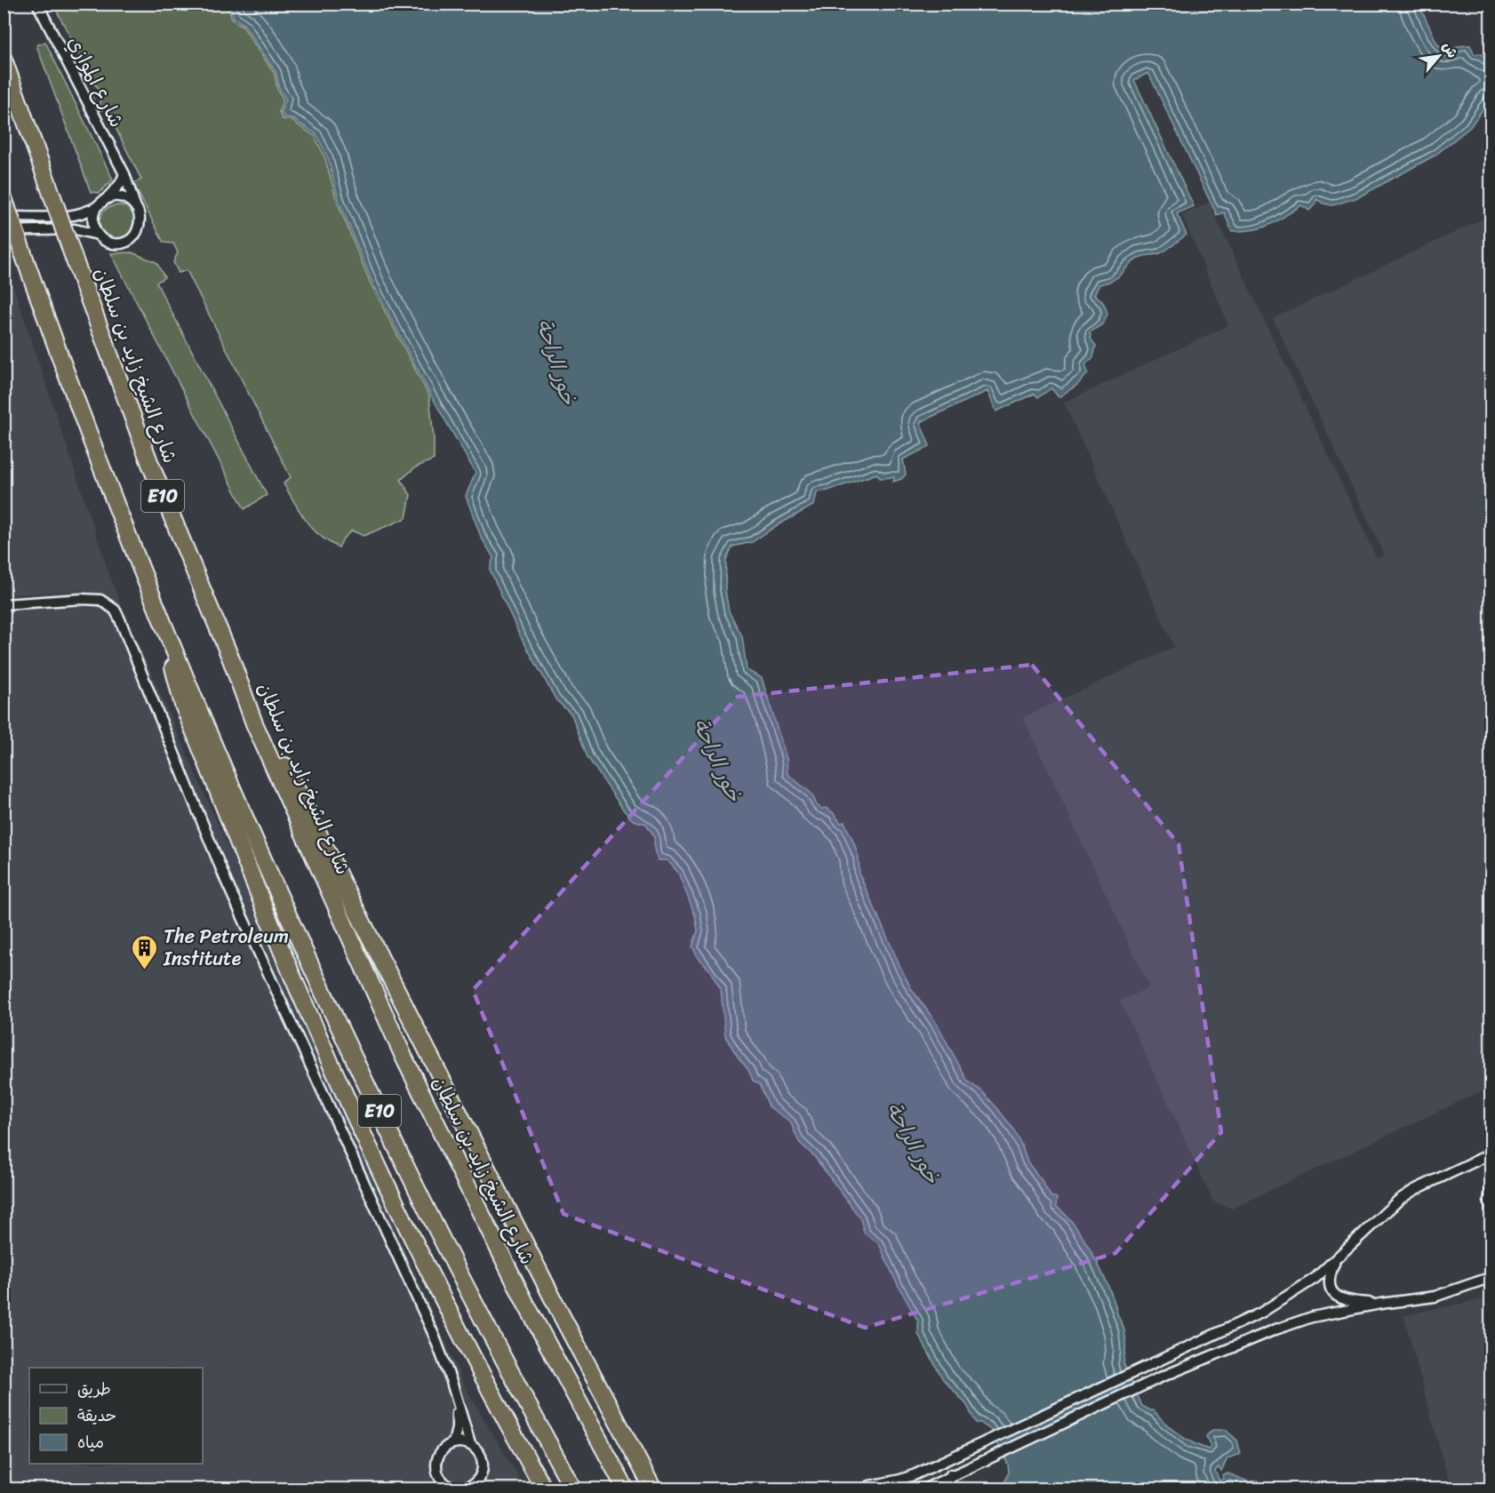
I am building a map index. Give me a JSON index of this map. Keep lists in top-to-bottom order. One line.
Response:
{"streets":{"highway":["شارع الشيخ زايد بن سلطان","E10"],"street":["شارع الموازي"]},"water":["خور الراحة"],"places":{"building":["The Petroleum Institute"]},"legend":["طريق","حديقة","مياه"],"north":"top right"}
